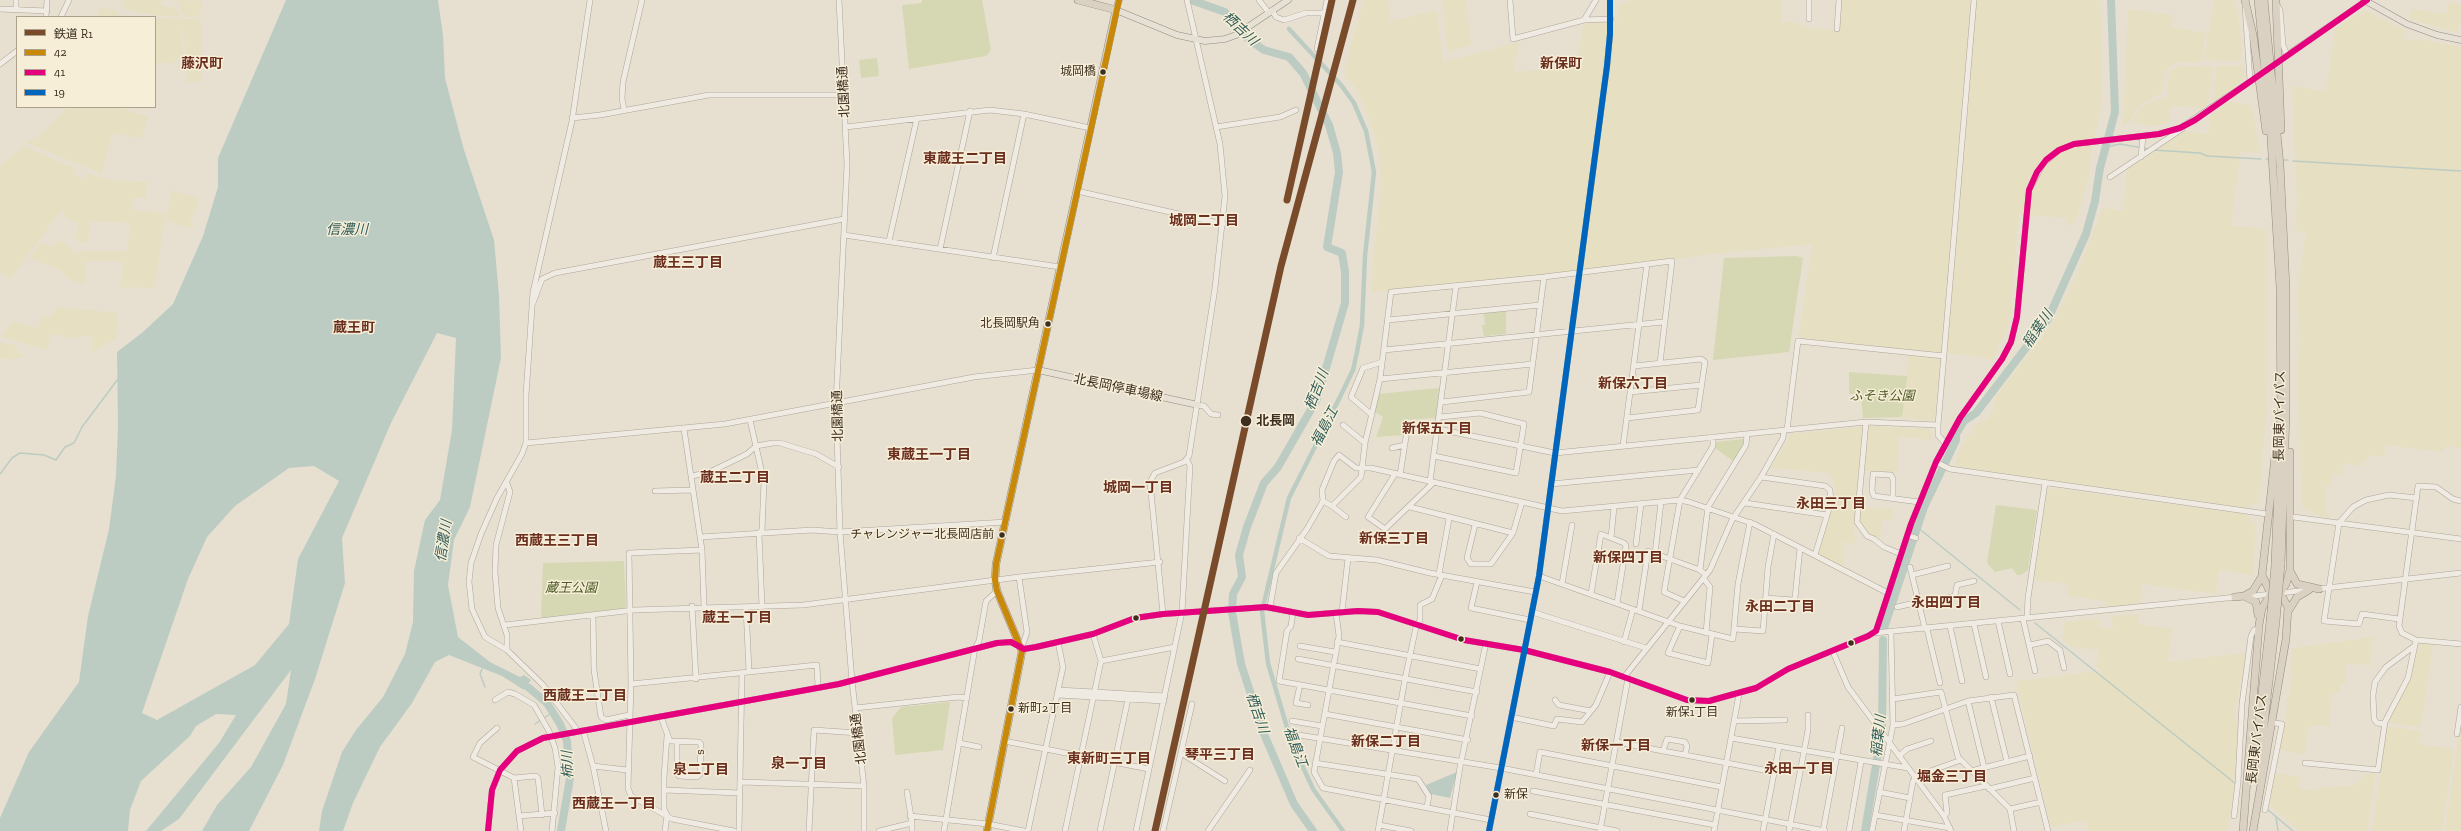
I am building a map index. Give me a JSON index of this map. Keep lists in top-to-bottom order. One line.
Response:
{"streets":{"highway":["長岡東バイパス"],"main road":["北長岡停車場線"],"street":["北園橋通","s"]},"districts":["藤沢町","新保町","東蔵王二丁目","城岡二丁目","蔵王三丁目","蔵王町","新保六丁目","新保五丁目","東蔵王一丁目","蔵王二丁目","城岡一丁目","永田三丁目","新保三丁目","西蔵王三丁目","新保四丁目","永田四丁目","永田二丁目","蔵王一丁目","西蔵王二丁目","新保二丁目","新保一丁目","琴平三丁目","東新町三丁目","泉一丁目","永田一丁目","泉二丁目","堀金三丁目","西蔵王一丁目"],"water":["栖吉川","信濃川","稲葉川","福島江","柿川"],"parks":["ふそき公園","蔵王公園"],"places":["城岡橋","北長岡駅角","北長岡","チャレンジャー北長岡店前","新保1丁目","新町2丁目","新保"],"lines":["rail line R1","transit line 42","transit line 41","transit line 19"],"legend":["鉄道 R1","42","41","19"]}
